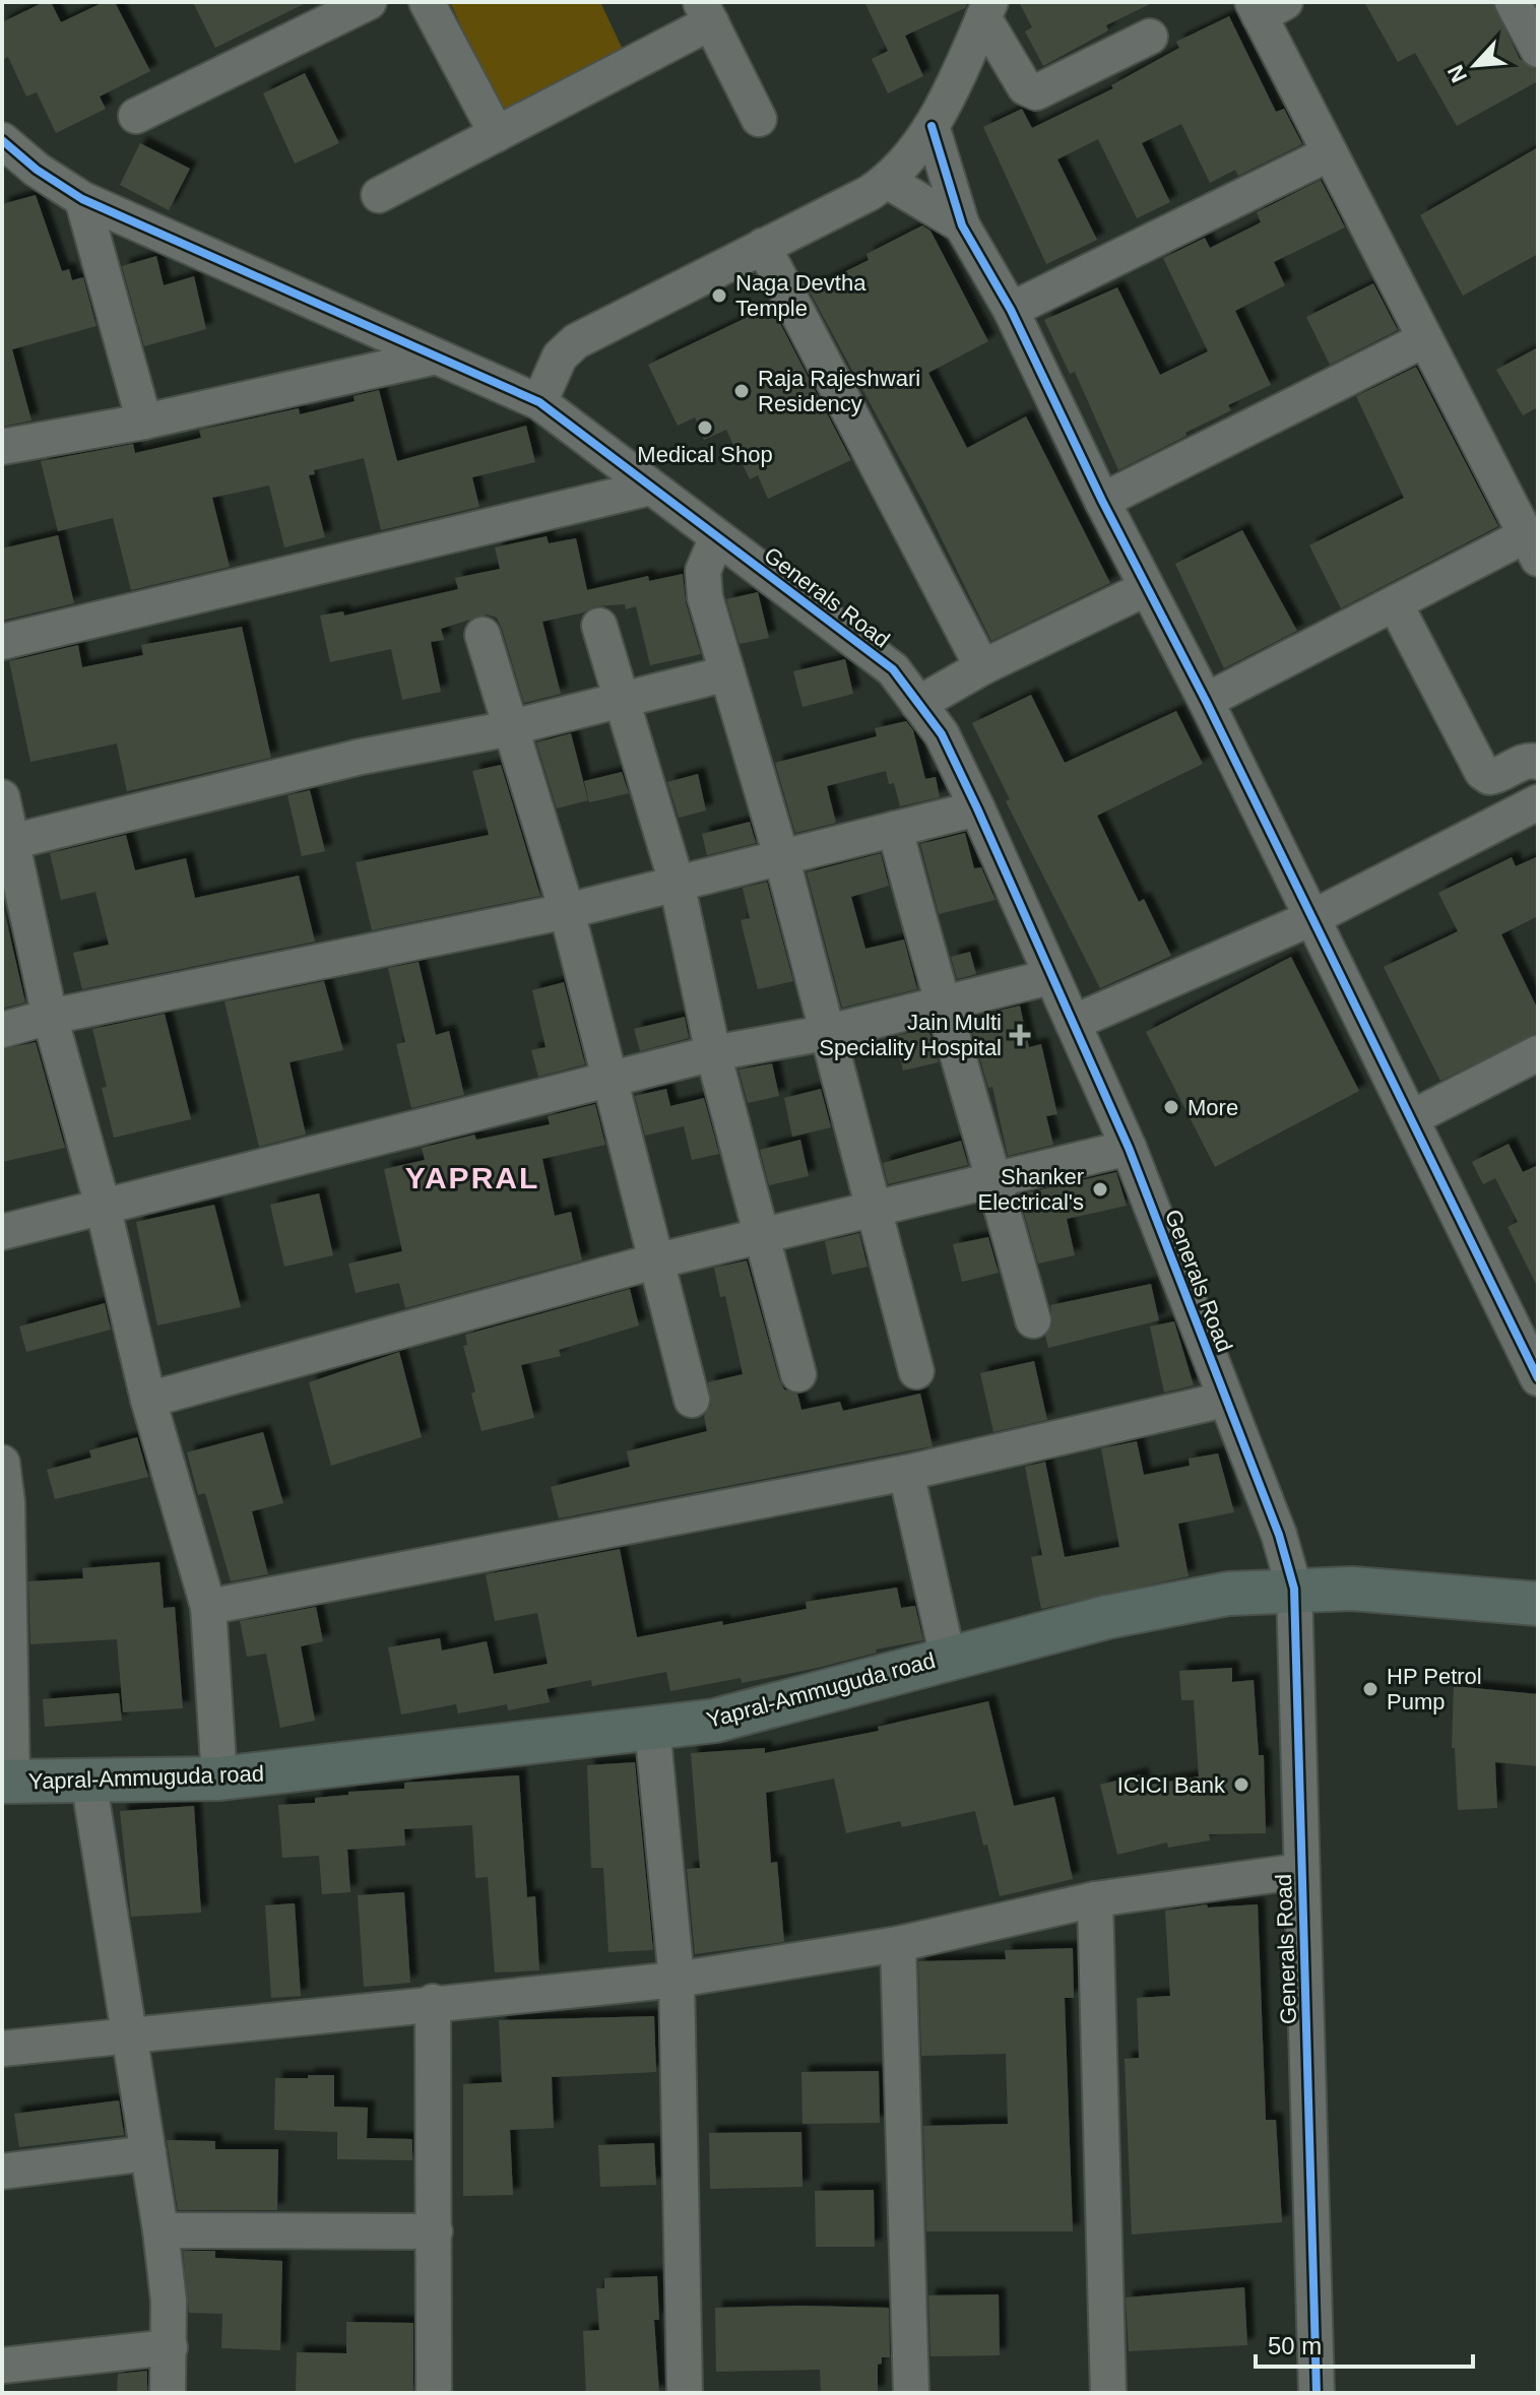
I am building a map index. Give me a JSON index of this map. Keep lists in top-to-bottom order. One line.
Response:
{"streets":{"main road":["Yapral-Ammuguda road"],"street":["Generals Road"]},"crossings":[["Generals Road","Yapral-Ammuguda road"]],"districts":["YAPRAL"],"places":{"other":["Naga Devtha Temple","Raja Rajeshwari Residency","Medical Shop","More","Shanker Electrical's","HP Petrol Pump","ICICI Bank"],"health":["Jain Multi Speciality Hospital"]},"scale_bar":"50 m","north":"bottom left"}
